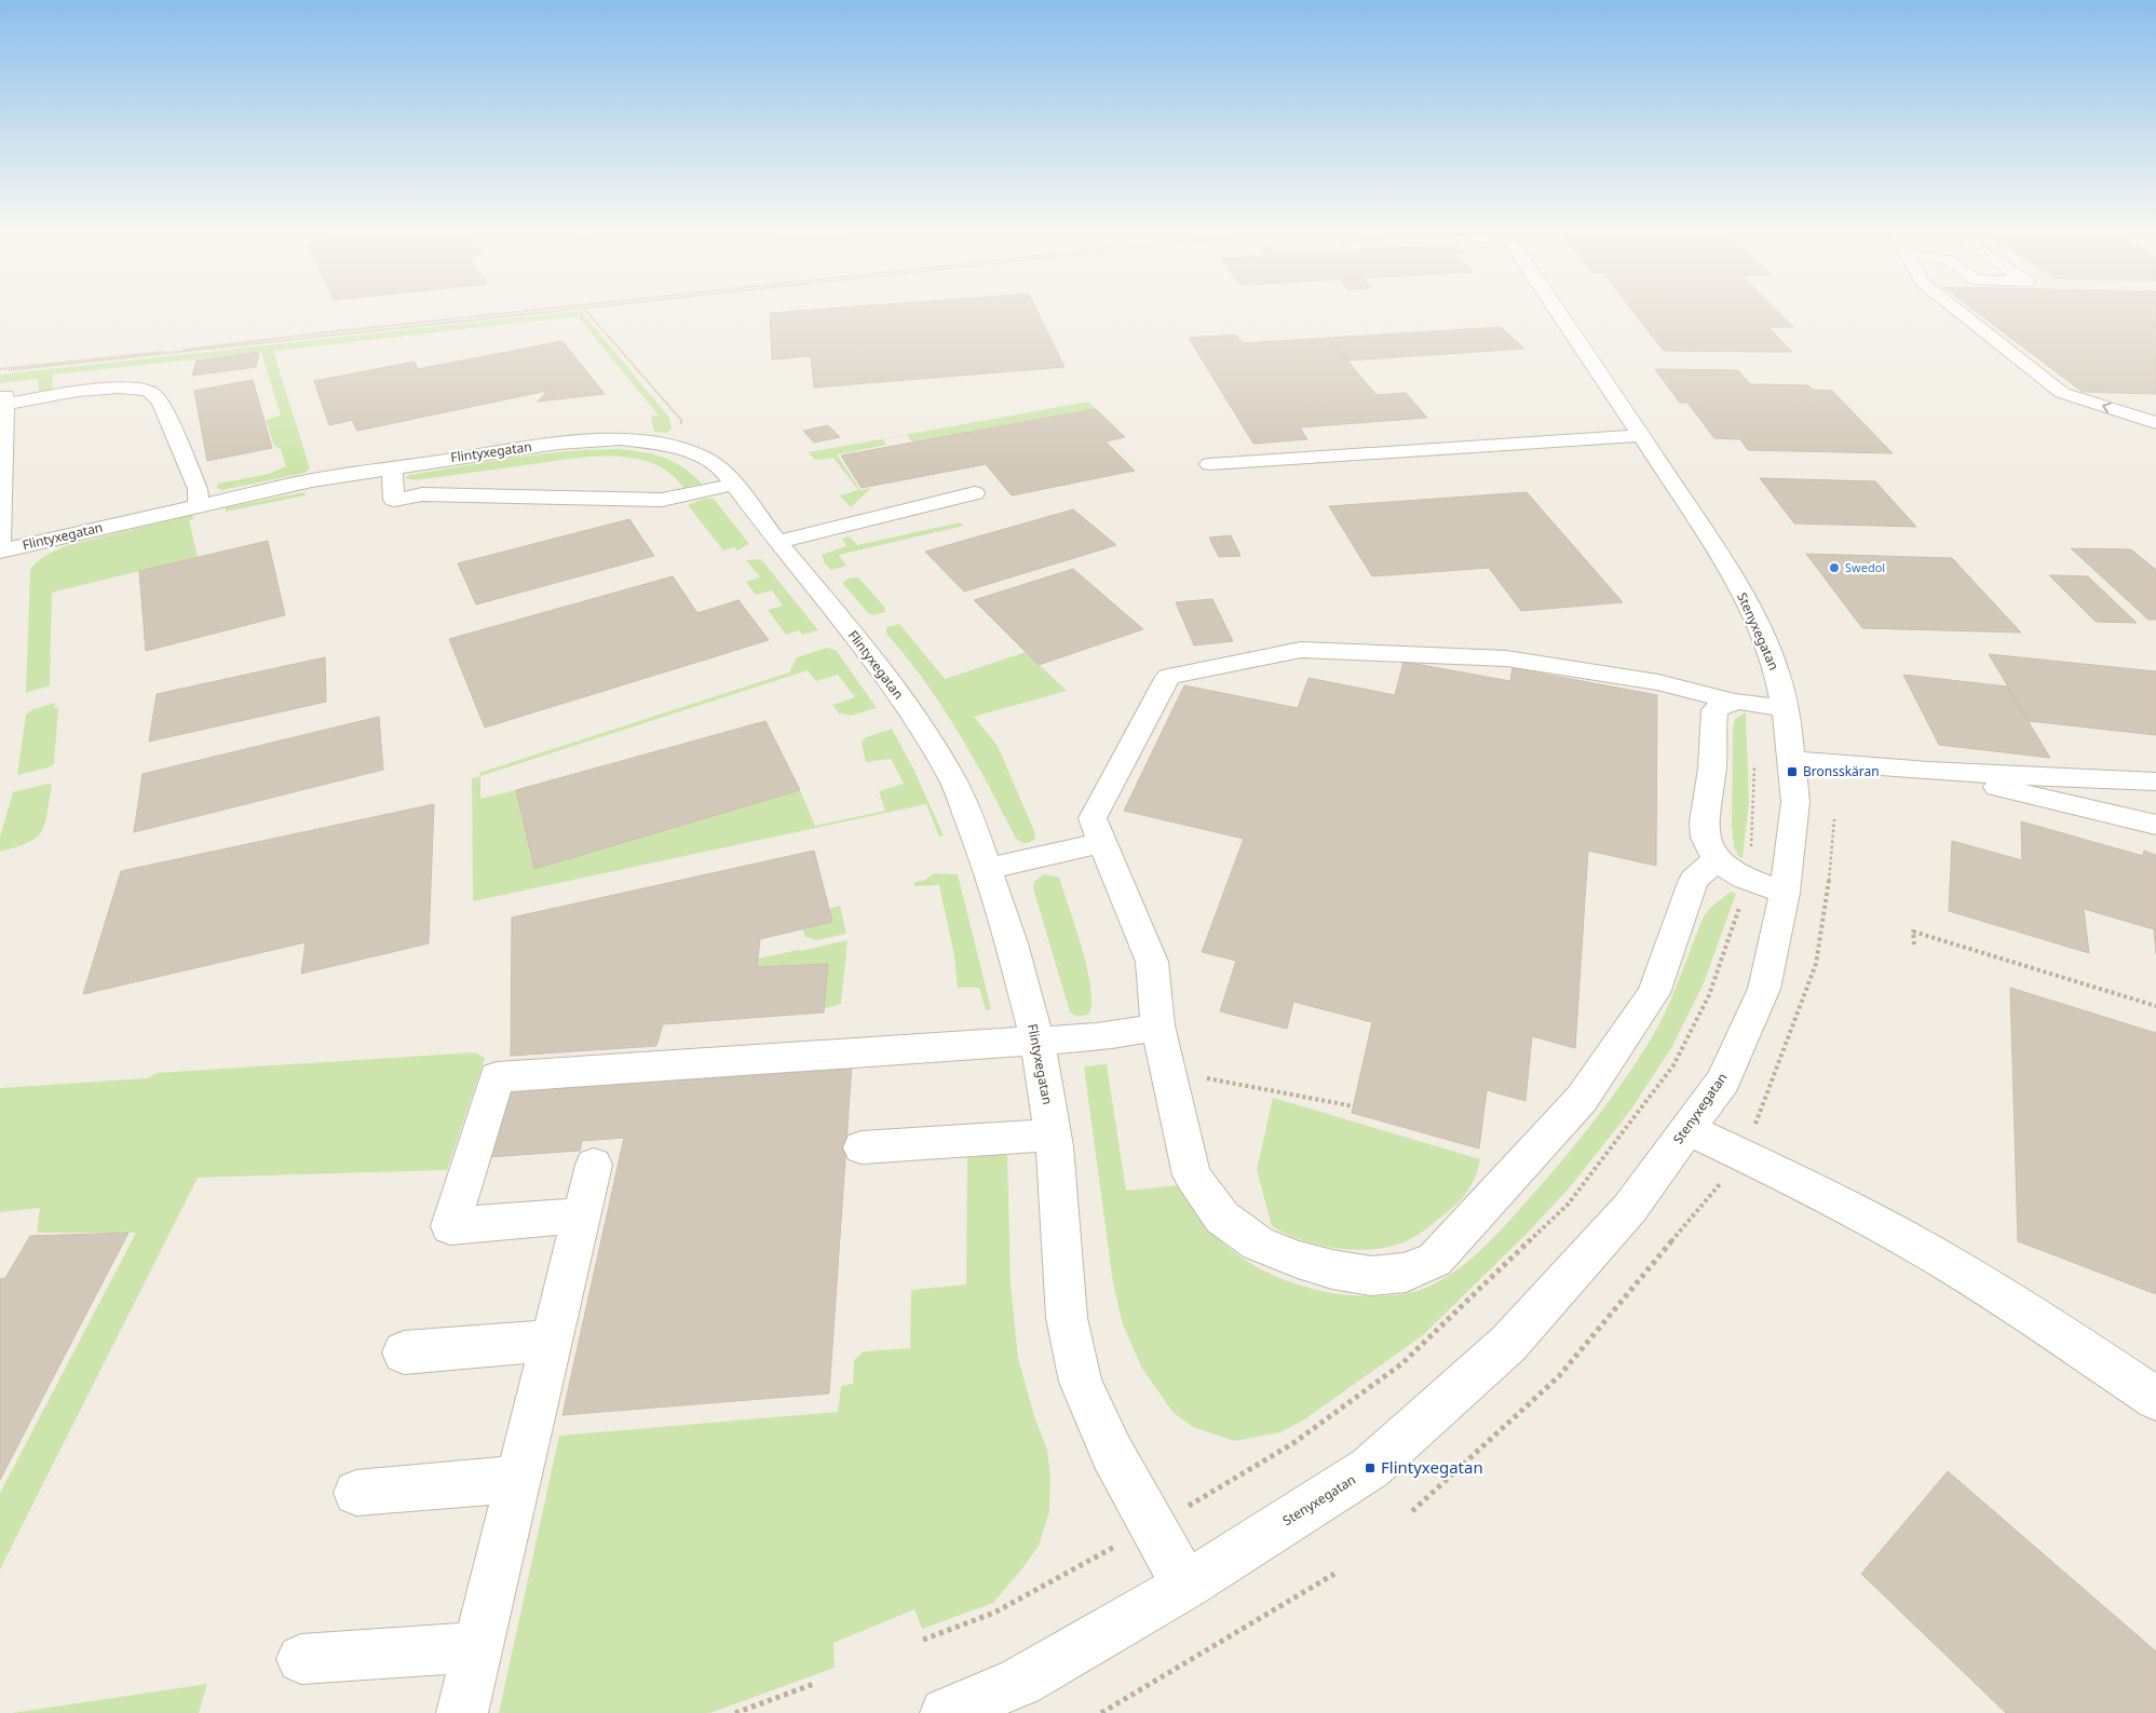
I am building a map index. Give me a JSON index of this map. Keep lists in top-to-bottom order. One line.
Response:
{"streets":{"street":["Flintyxegatan","Stenyxegatan"]},"crossings":[["Flintyxegatan","Stenyxegatan"]],"places":{"other":["Swedol"],"transit":["Bronsskäran","Flintyxegatan"]}}
